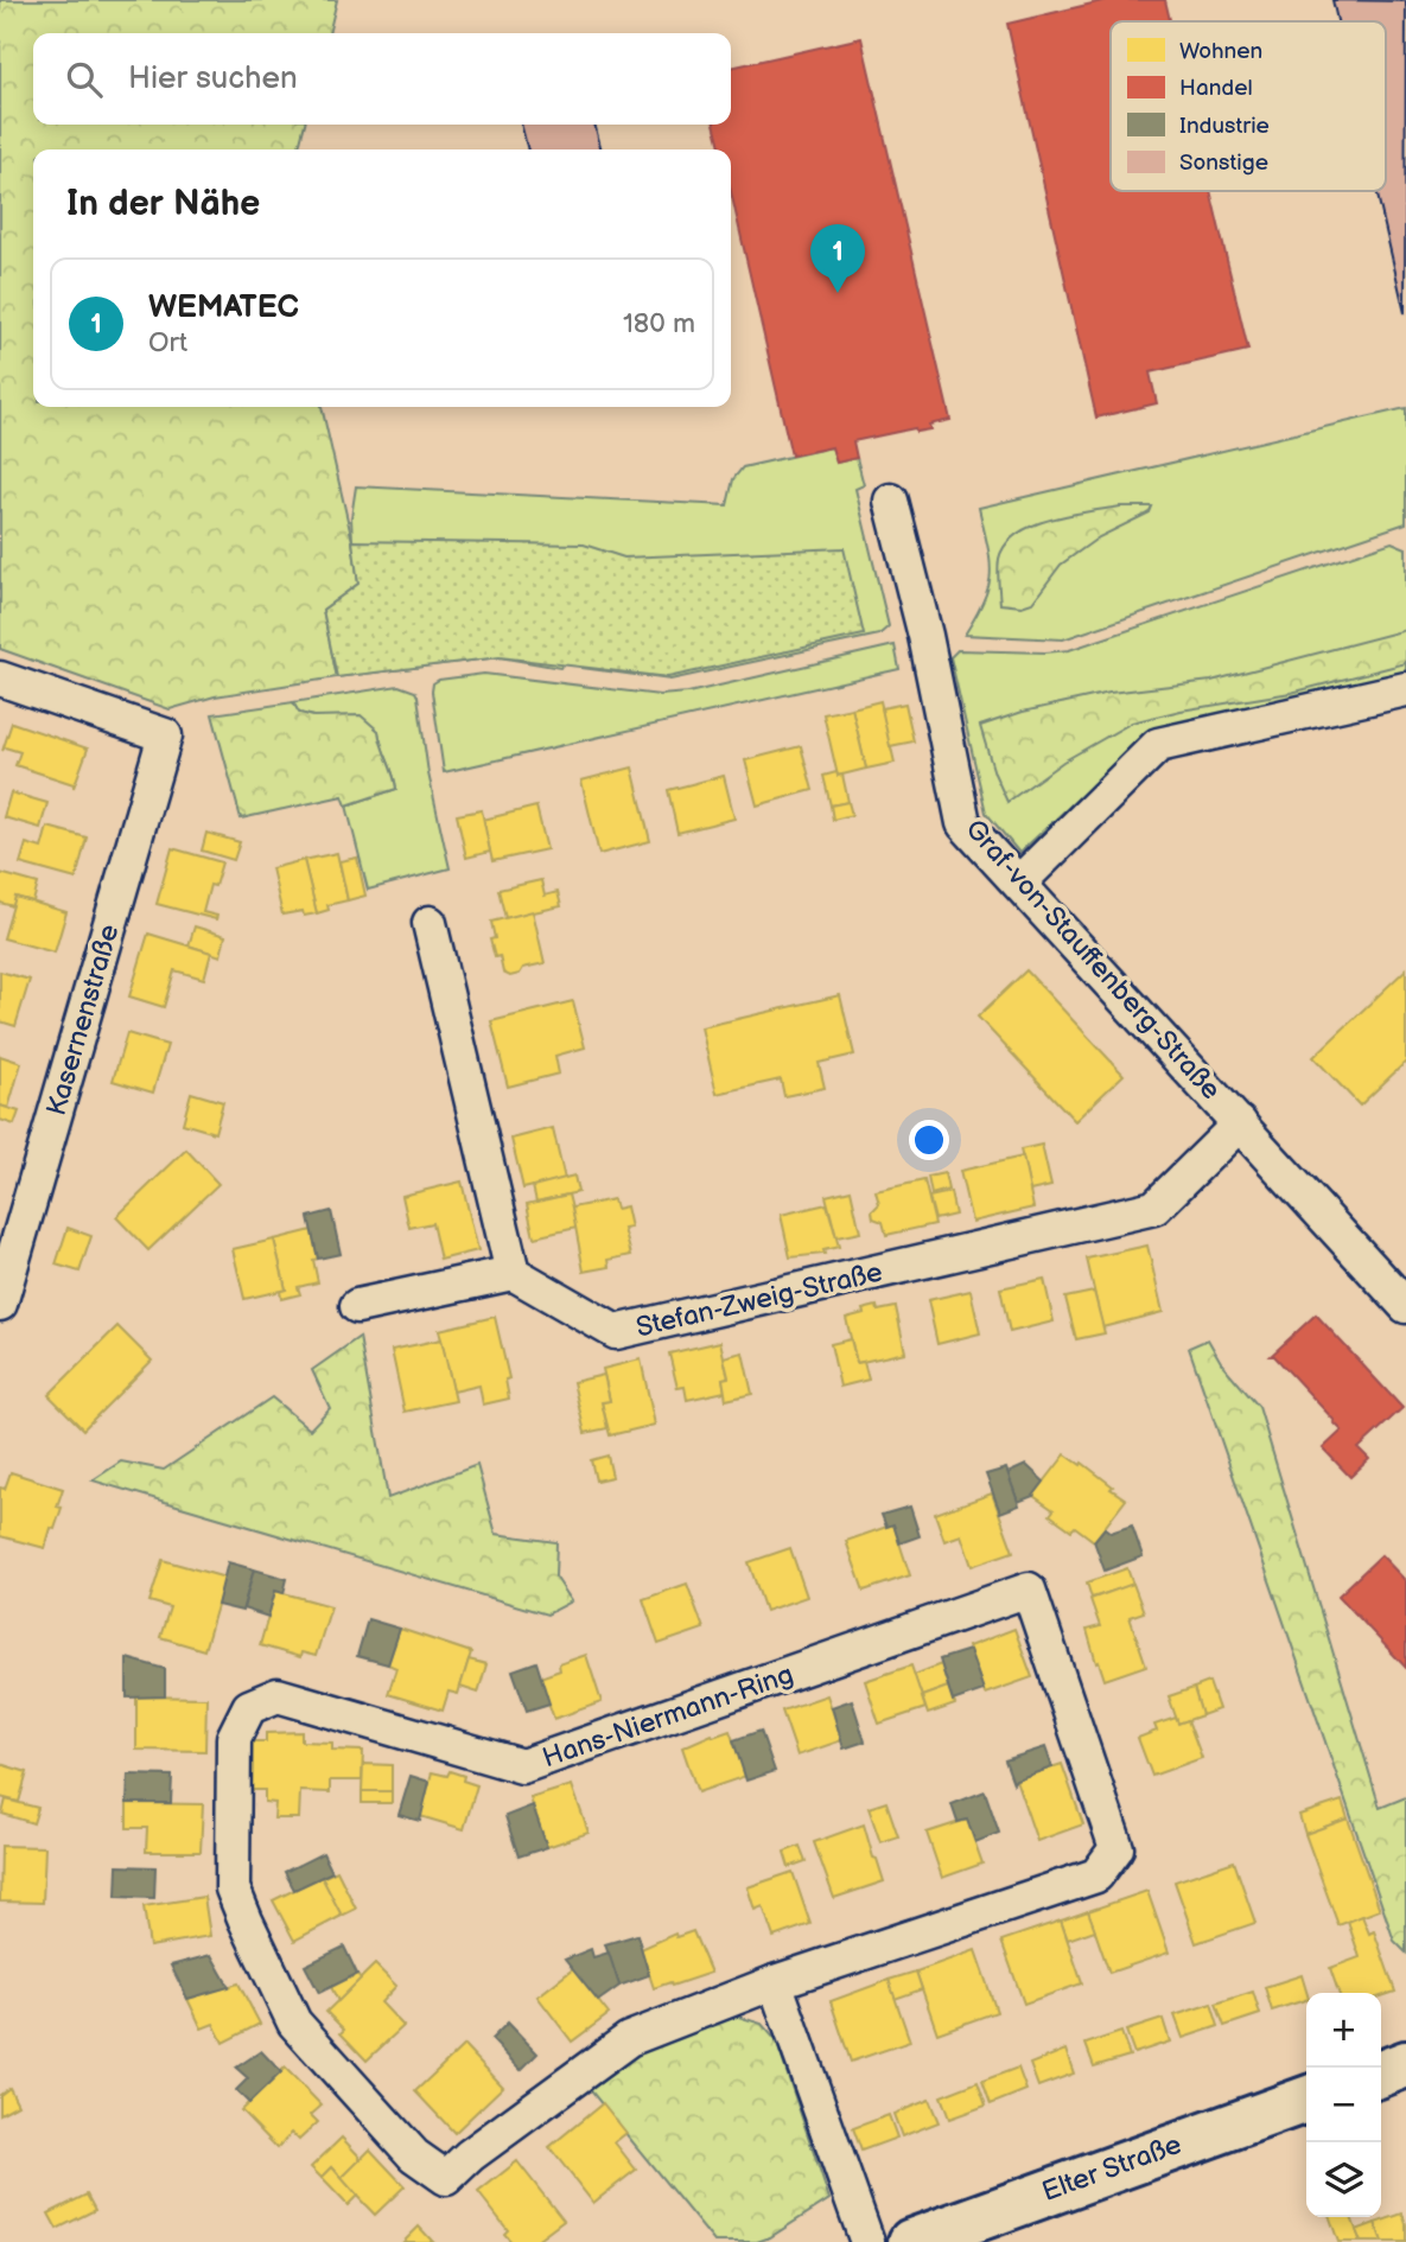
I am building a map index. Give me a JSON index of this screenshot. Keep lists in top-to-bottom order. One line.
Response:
{"streets":{"main road":["Elter Straße"],"street":["Graf-von-Stauffenberg-Straße","Kasernenstraße","Stefan-Zweig-Straße","Hans-Niermann-Ring"]},"crossings":[["Graf-von-Stauffenberg-Straße","Stefan-Zweig-Straße"]],"legend":["Wohnen","Handel","Industrie","Sonstige"],"page":{"search":"Hier suchen","heading":"In der Nähe","pins":"1","list":[{"mark":"1","name":"WEMATEC","note":"Ort","value":"180 m"}],"map_buttons":["+","−"]}}
